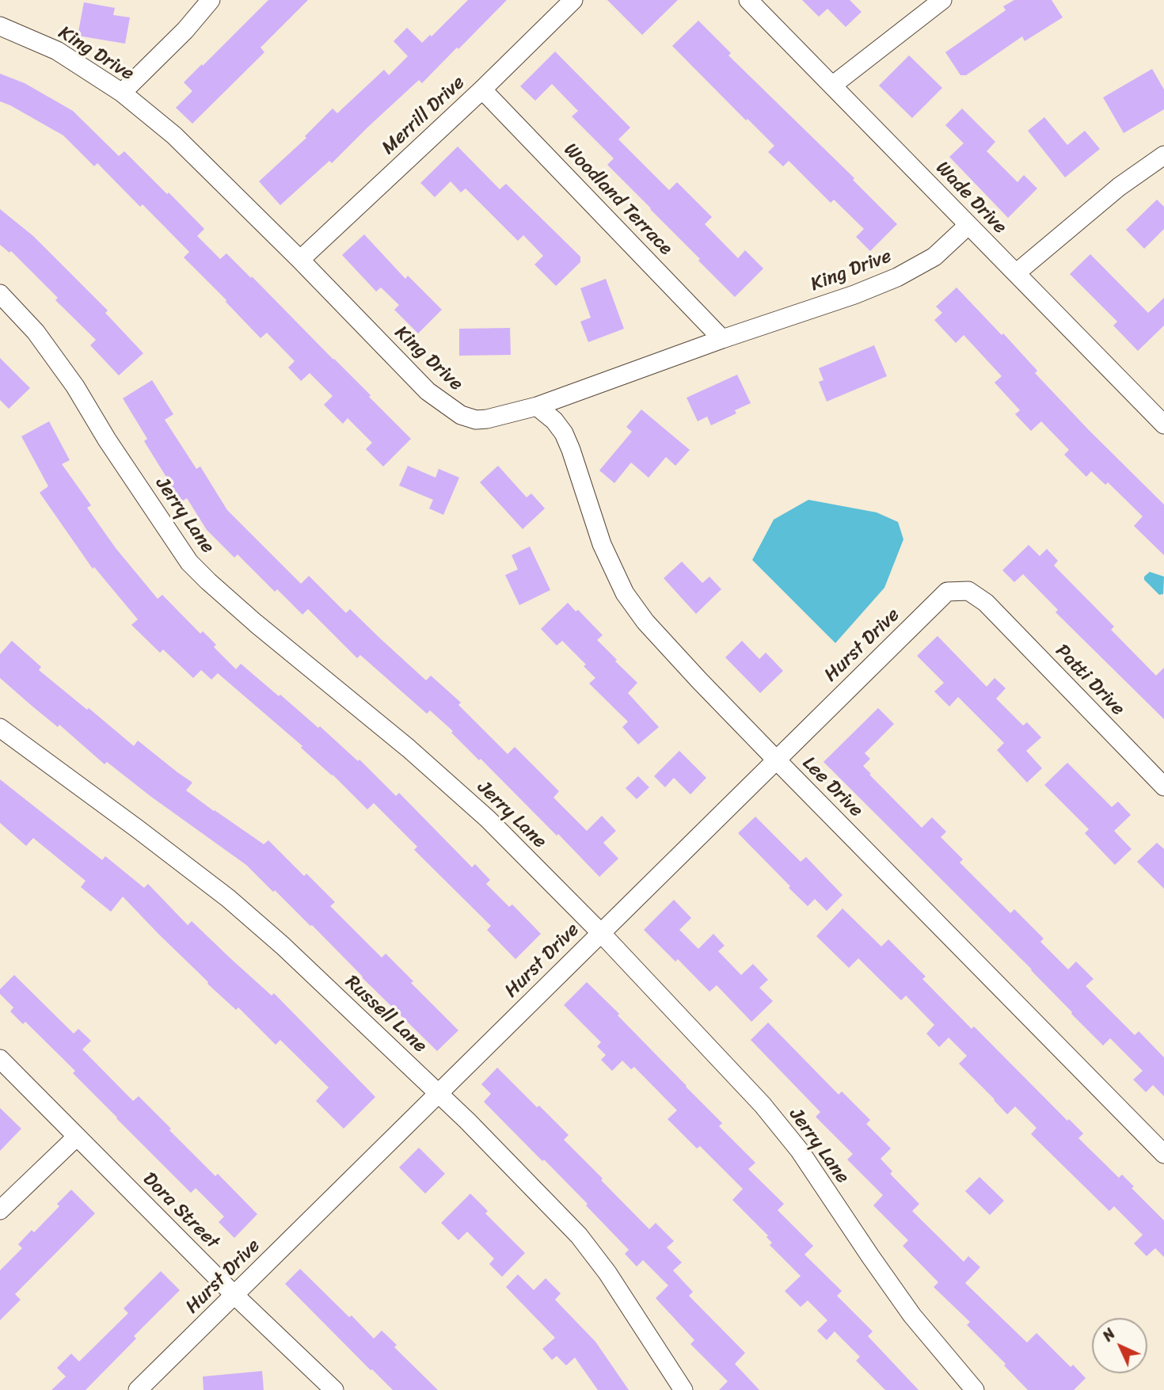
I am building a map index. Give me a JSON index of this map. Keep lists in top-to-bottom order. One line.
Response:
{"streets":{"street":["King Drive","Merrill Drive","Wade Drive","Woodland Terrace","Jerry Lane","Hurst Drive","Patti Drive","Lee Drive","Russell Lane","Dora Street"]},"crossings":[["King Drive","Merrill Drive"],["King Drive","Wade Drive"],["King Drive","Woodland Terrace"],["King Drive","Lee Drive"],["Merrill Drive","Woodland Terrace"],["Jerry Lane","Hurst Drive"],["Hurst Drive","Patti Drive"],["Hurst Drive","Lee Drive"],["Hurst Drive","Russell Lane"],["Hurst Drive","Dora Street"]],"north":"top left"}
